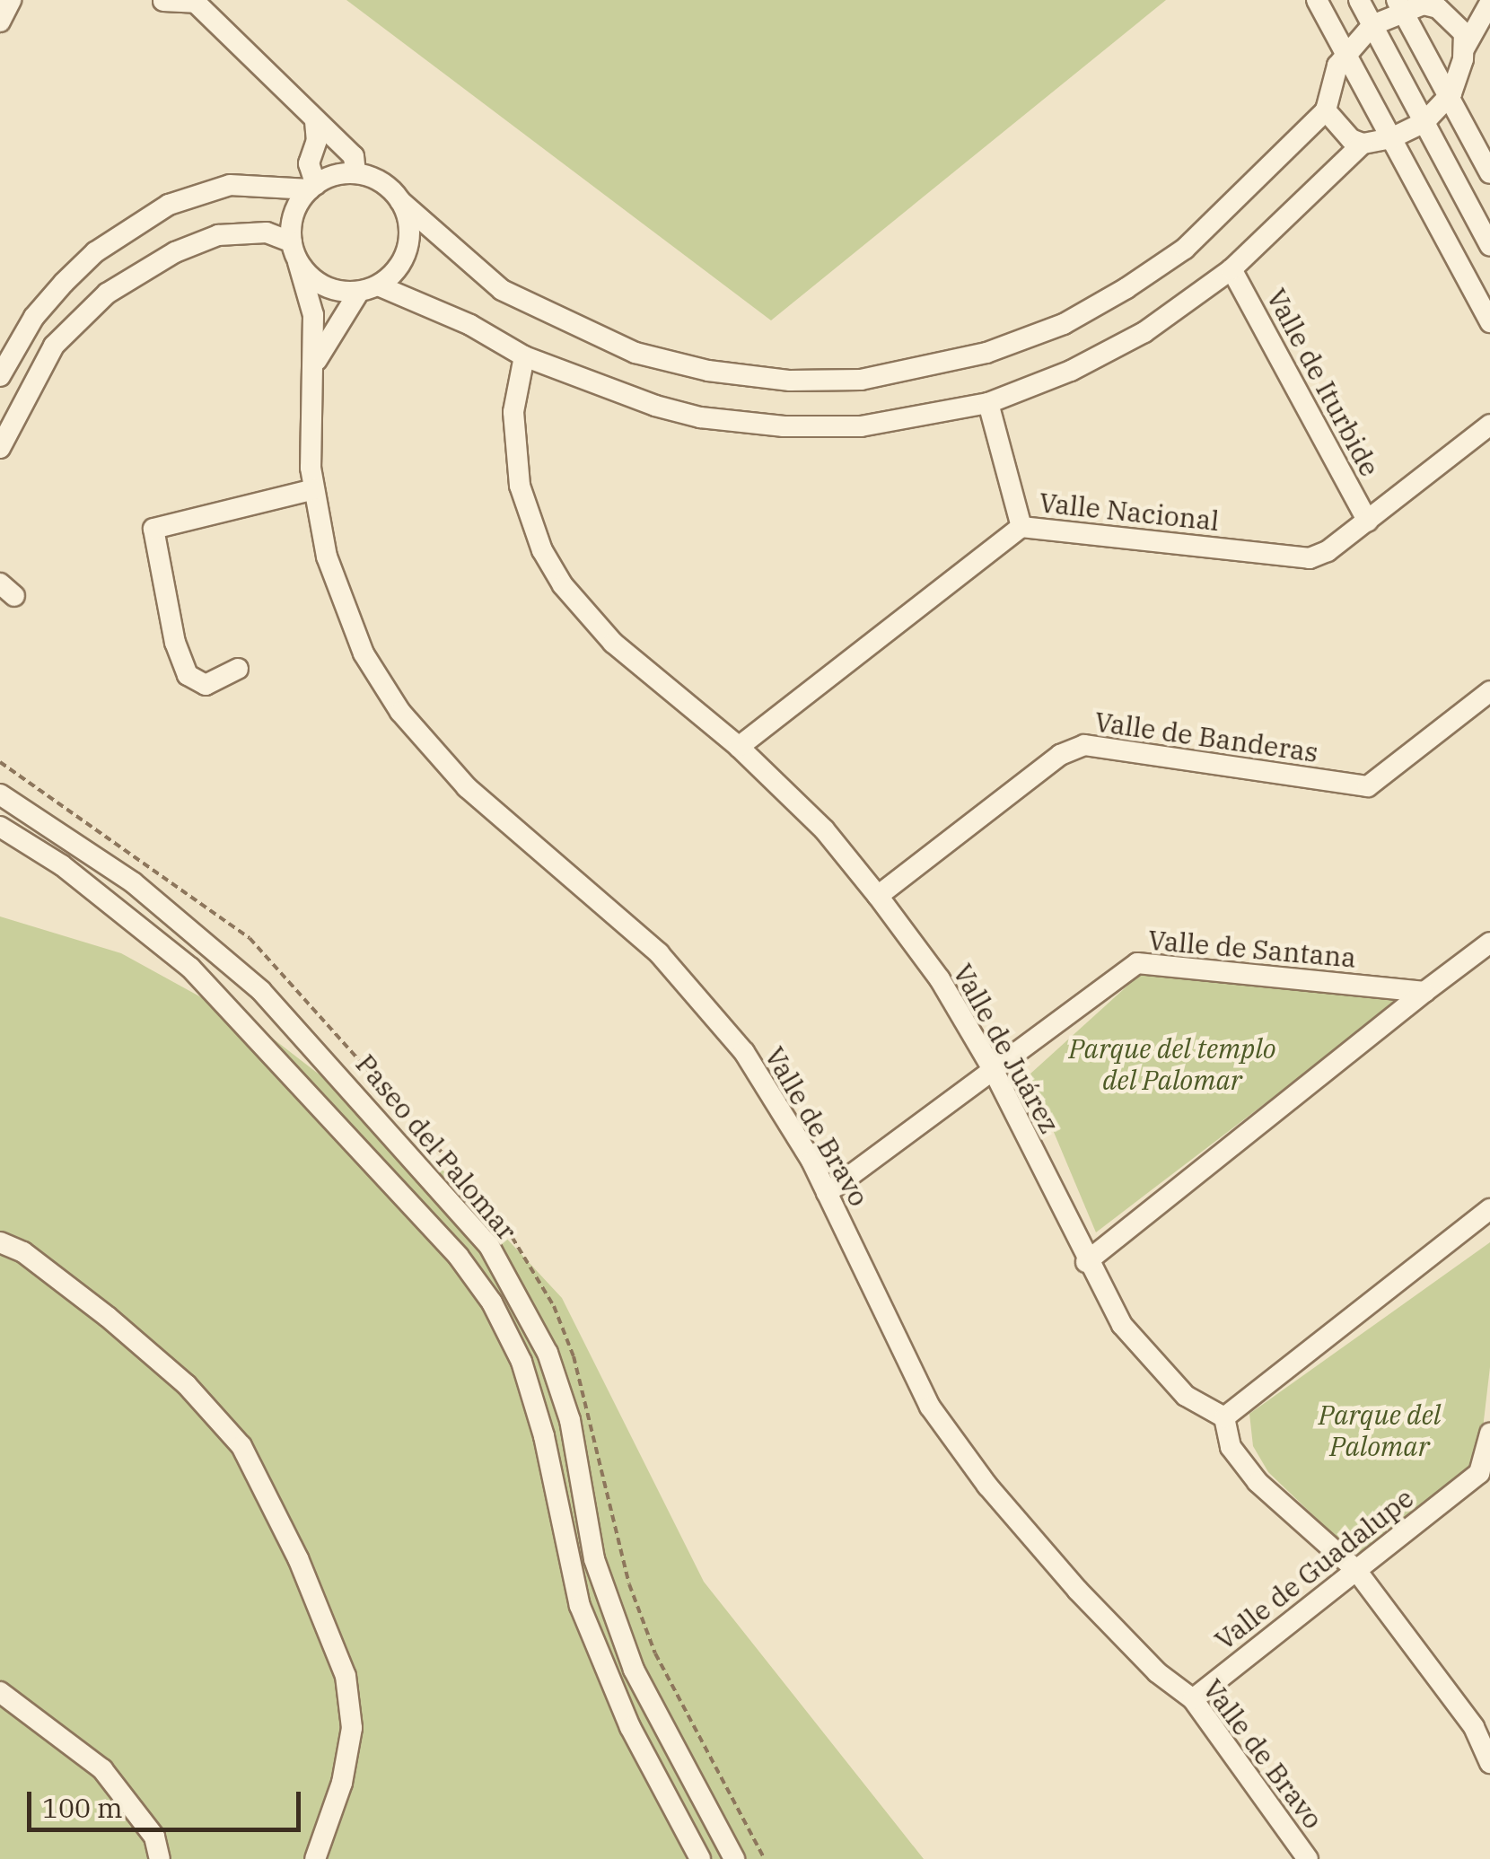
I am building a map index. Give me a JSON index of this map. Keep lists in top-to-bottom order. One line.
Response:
{"streets":{"street":["Valle de Iturbide","Valle Nacional","Valle de Banderas","Valle de Santana","Valle de Juárez","Valle de Bravo","Paseo del Palomar","Valle de Guadalupe"]},"crossings":[["Valle de Iturbide","Valle Nacional"],["Valle Nacional","Valle de Juárez"],["Valle de Banderas","Valle de Juárez"],["Valle de Santana","Valle de Juárez"],["Valle de Santana","Valle de Bravo"],["Valle de Bravo","Valle de Guadalupe"]],"parks":["Parque del templo del Palomar","Parque del Palomar"],"scale_bar":"100 m"}
